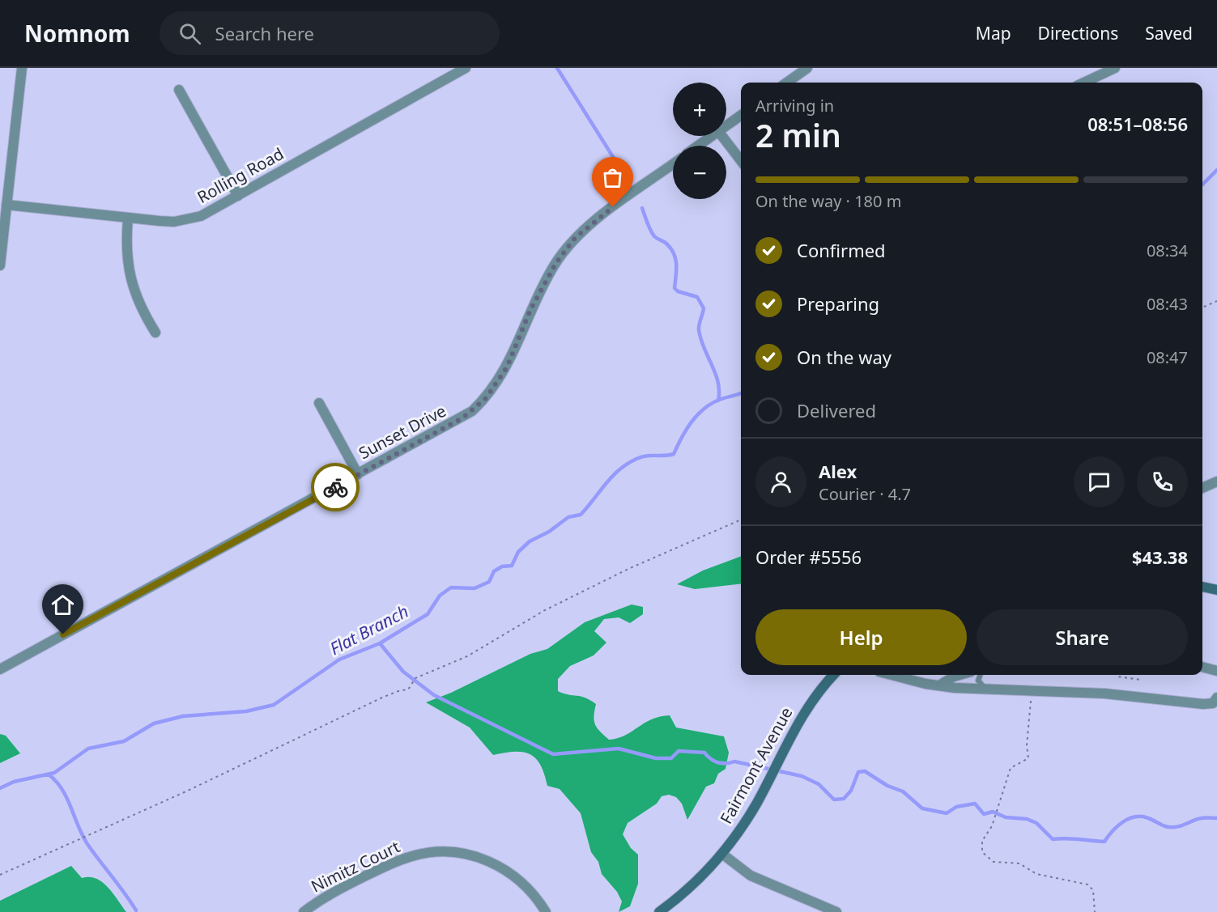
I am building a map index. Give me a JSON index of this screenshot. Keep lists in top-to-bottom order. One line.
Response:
{"streets":{"street":["Rolling Road","Sunset Drive","Fairmont Avenue","Nimitz Court"]},"water":["Flat Branch"],"page":{"header":"Nomnom","search":"Search here","nav":["Map","Directions","Saved"],"map_buttons":["+","−"],"heading":["2 min","Arriving in","08:51–08:56"],"panel":["Alex","Courier · 4.7","Order #5556","$43.38"],"bar":"On the way · 180 m","list":[["Confirmed","08:34"],["Preparing","08:43"],["On the way","08:47"],"Delivered"],"buttons":["Help","Share"]}}
